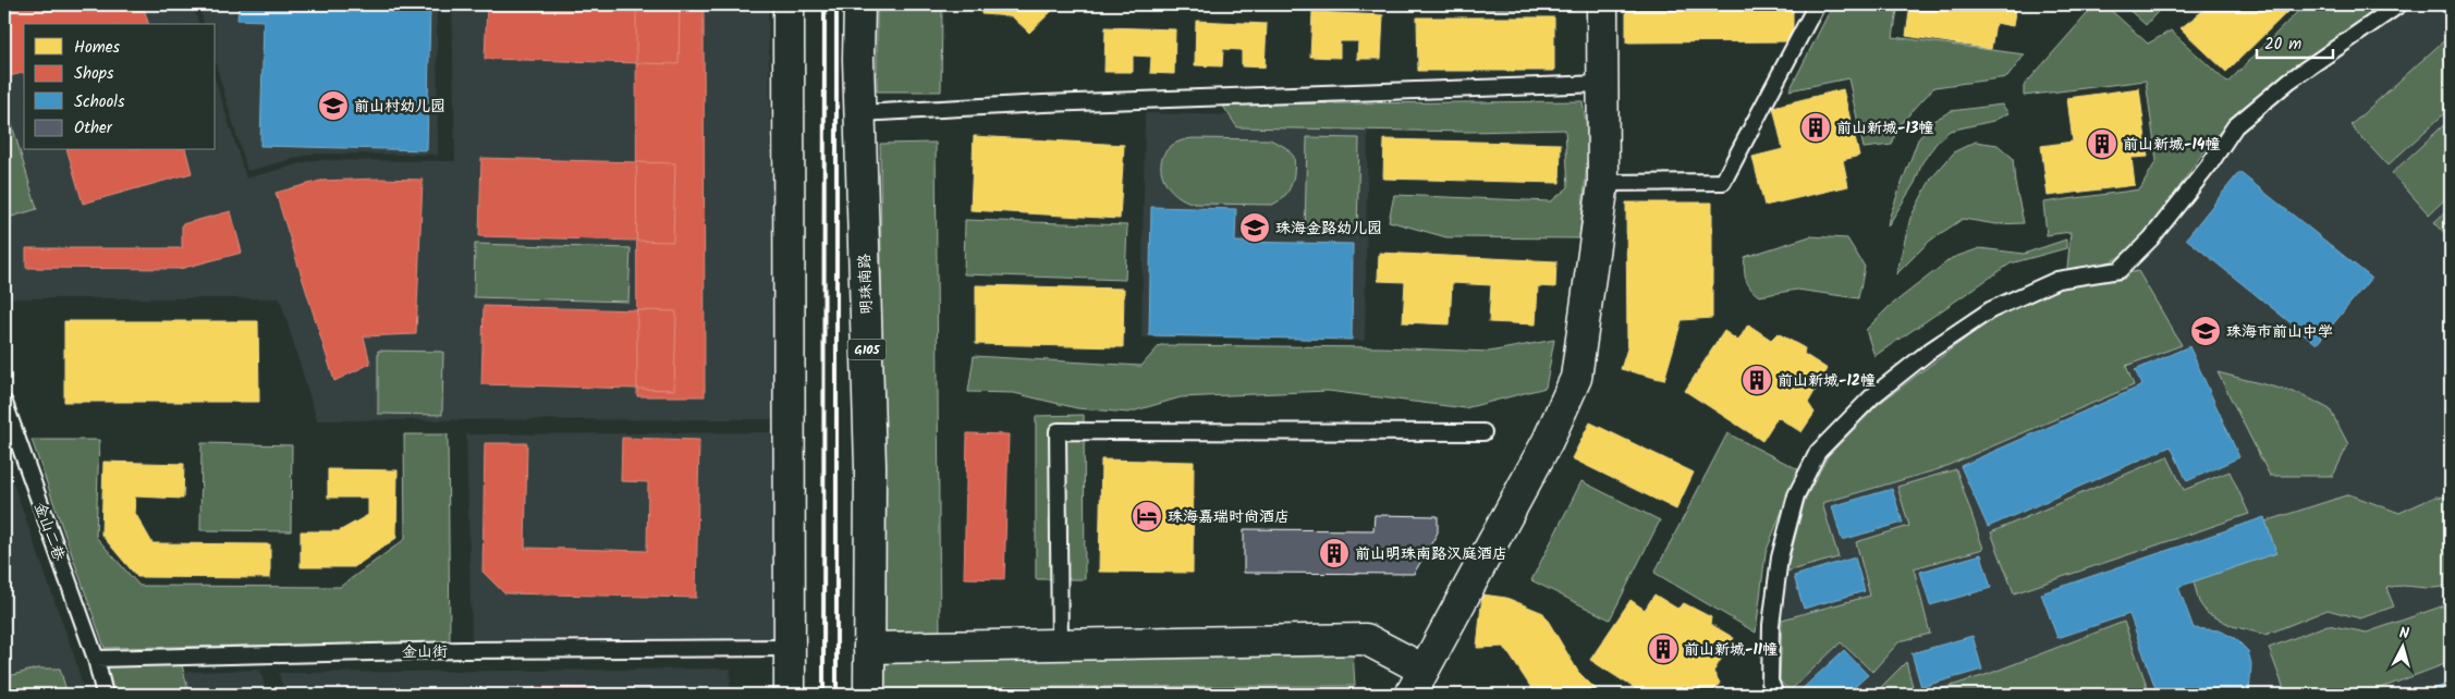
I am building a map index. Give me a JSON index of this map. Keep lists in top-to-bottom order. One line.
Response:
{"streets":{"main road":["明珠南路","G105"],"lane":["金山二巷","金山街"]},"crossings":[["金山二巷","金山街"]],"places":{"school or university":["前山村幼儿园","珠海金路幼儿园","珠海市前山中学"],"building":["前山新城-13幢","前山新城-14幢","前山新城-12幢","前山明珠南路汉庭酒店","前山新城-11幢"],"hotel":["珠海嘉瑞时尚酒店"]},"legend":["Homes","Shops","Schools","Other"],"scale_bar":"20 m","north":"top"}
